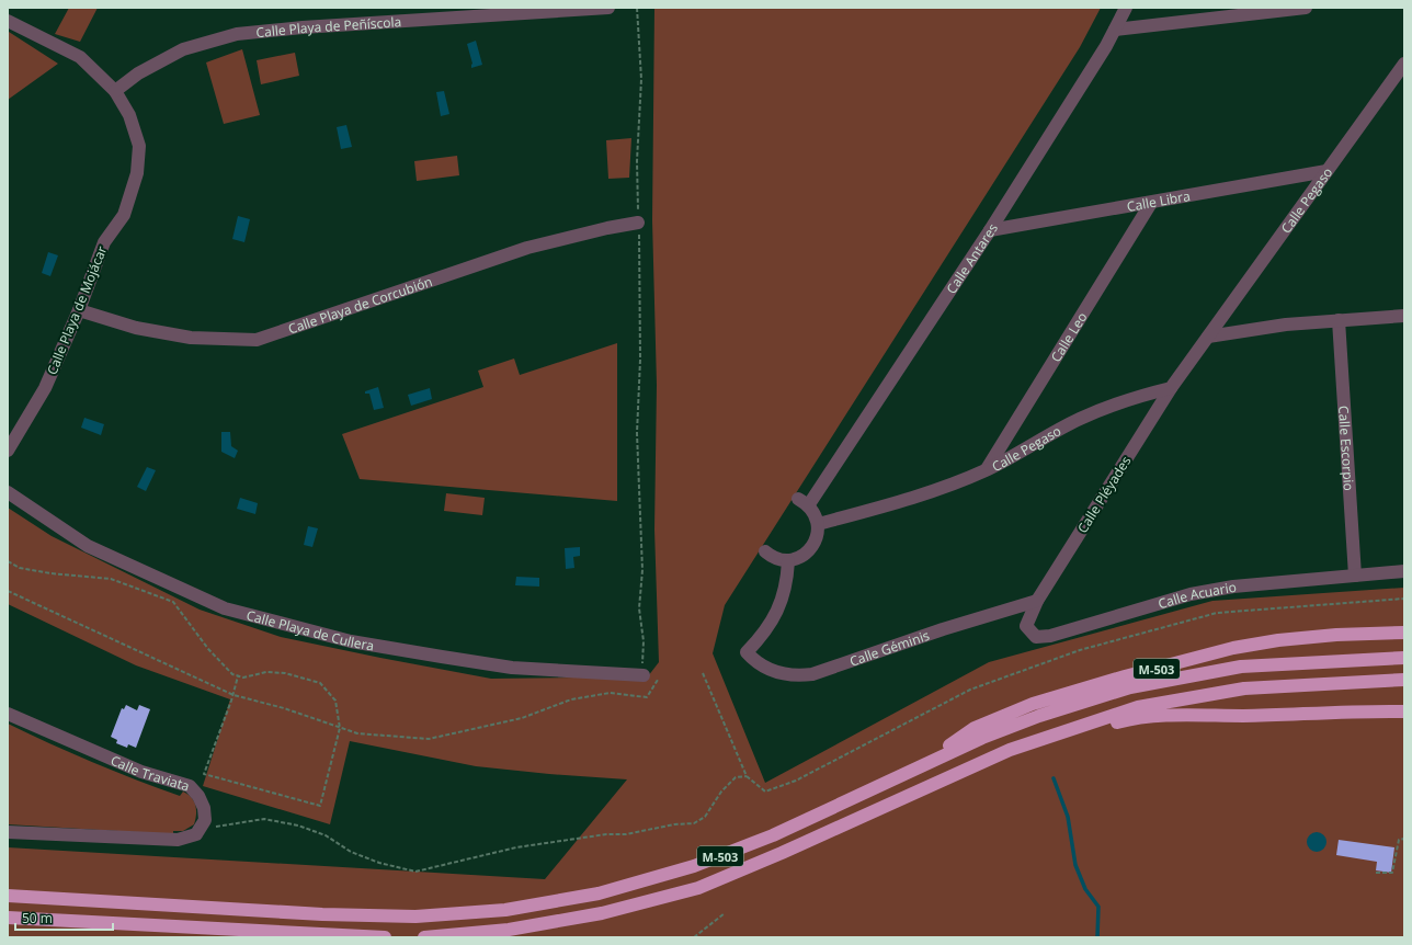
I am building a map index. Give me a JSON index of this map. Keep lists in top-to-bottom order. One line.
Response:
{"streets":{"highway":["M-503"],"street":["Calle Playa de Peñíscola","Calle Pegaso","Calle Libra","Calle Antares","Calle Playa de Corcubión","Calle Playa de Mojácar","Calle Leo","Calle Escorpio","Calle Pléyades","Calle Acuario","Calle Playa de Cullera","Calle Géminis","Calle Traviata"]},"crossings":[["Calle Playa de Peñíscola","Calle Playa de Mojácar"],["Calle Pegaso","Calle Libra"],["Calle Pegaso","Calle Antares"],["Calle Pegaso","Calle Leo"],["Calle Pegaso","Calle Pléyades"],["Calle Libra","Calle Antares"],["Calle Libra","Calle Leo"],["Calle Playa de Corcubión","Calle Playa de Mojácar"],["Calle Escorpio","Calle Acuario"],["Calle Pléyades","Calle Acuario"],["Calle Pléyades","Calle Géminis"],["Calle Acuario","Calle Géminis"]],"scale_bar":"50 m"}
